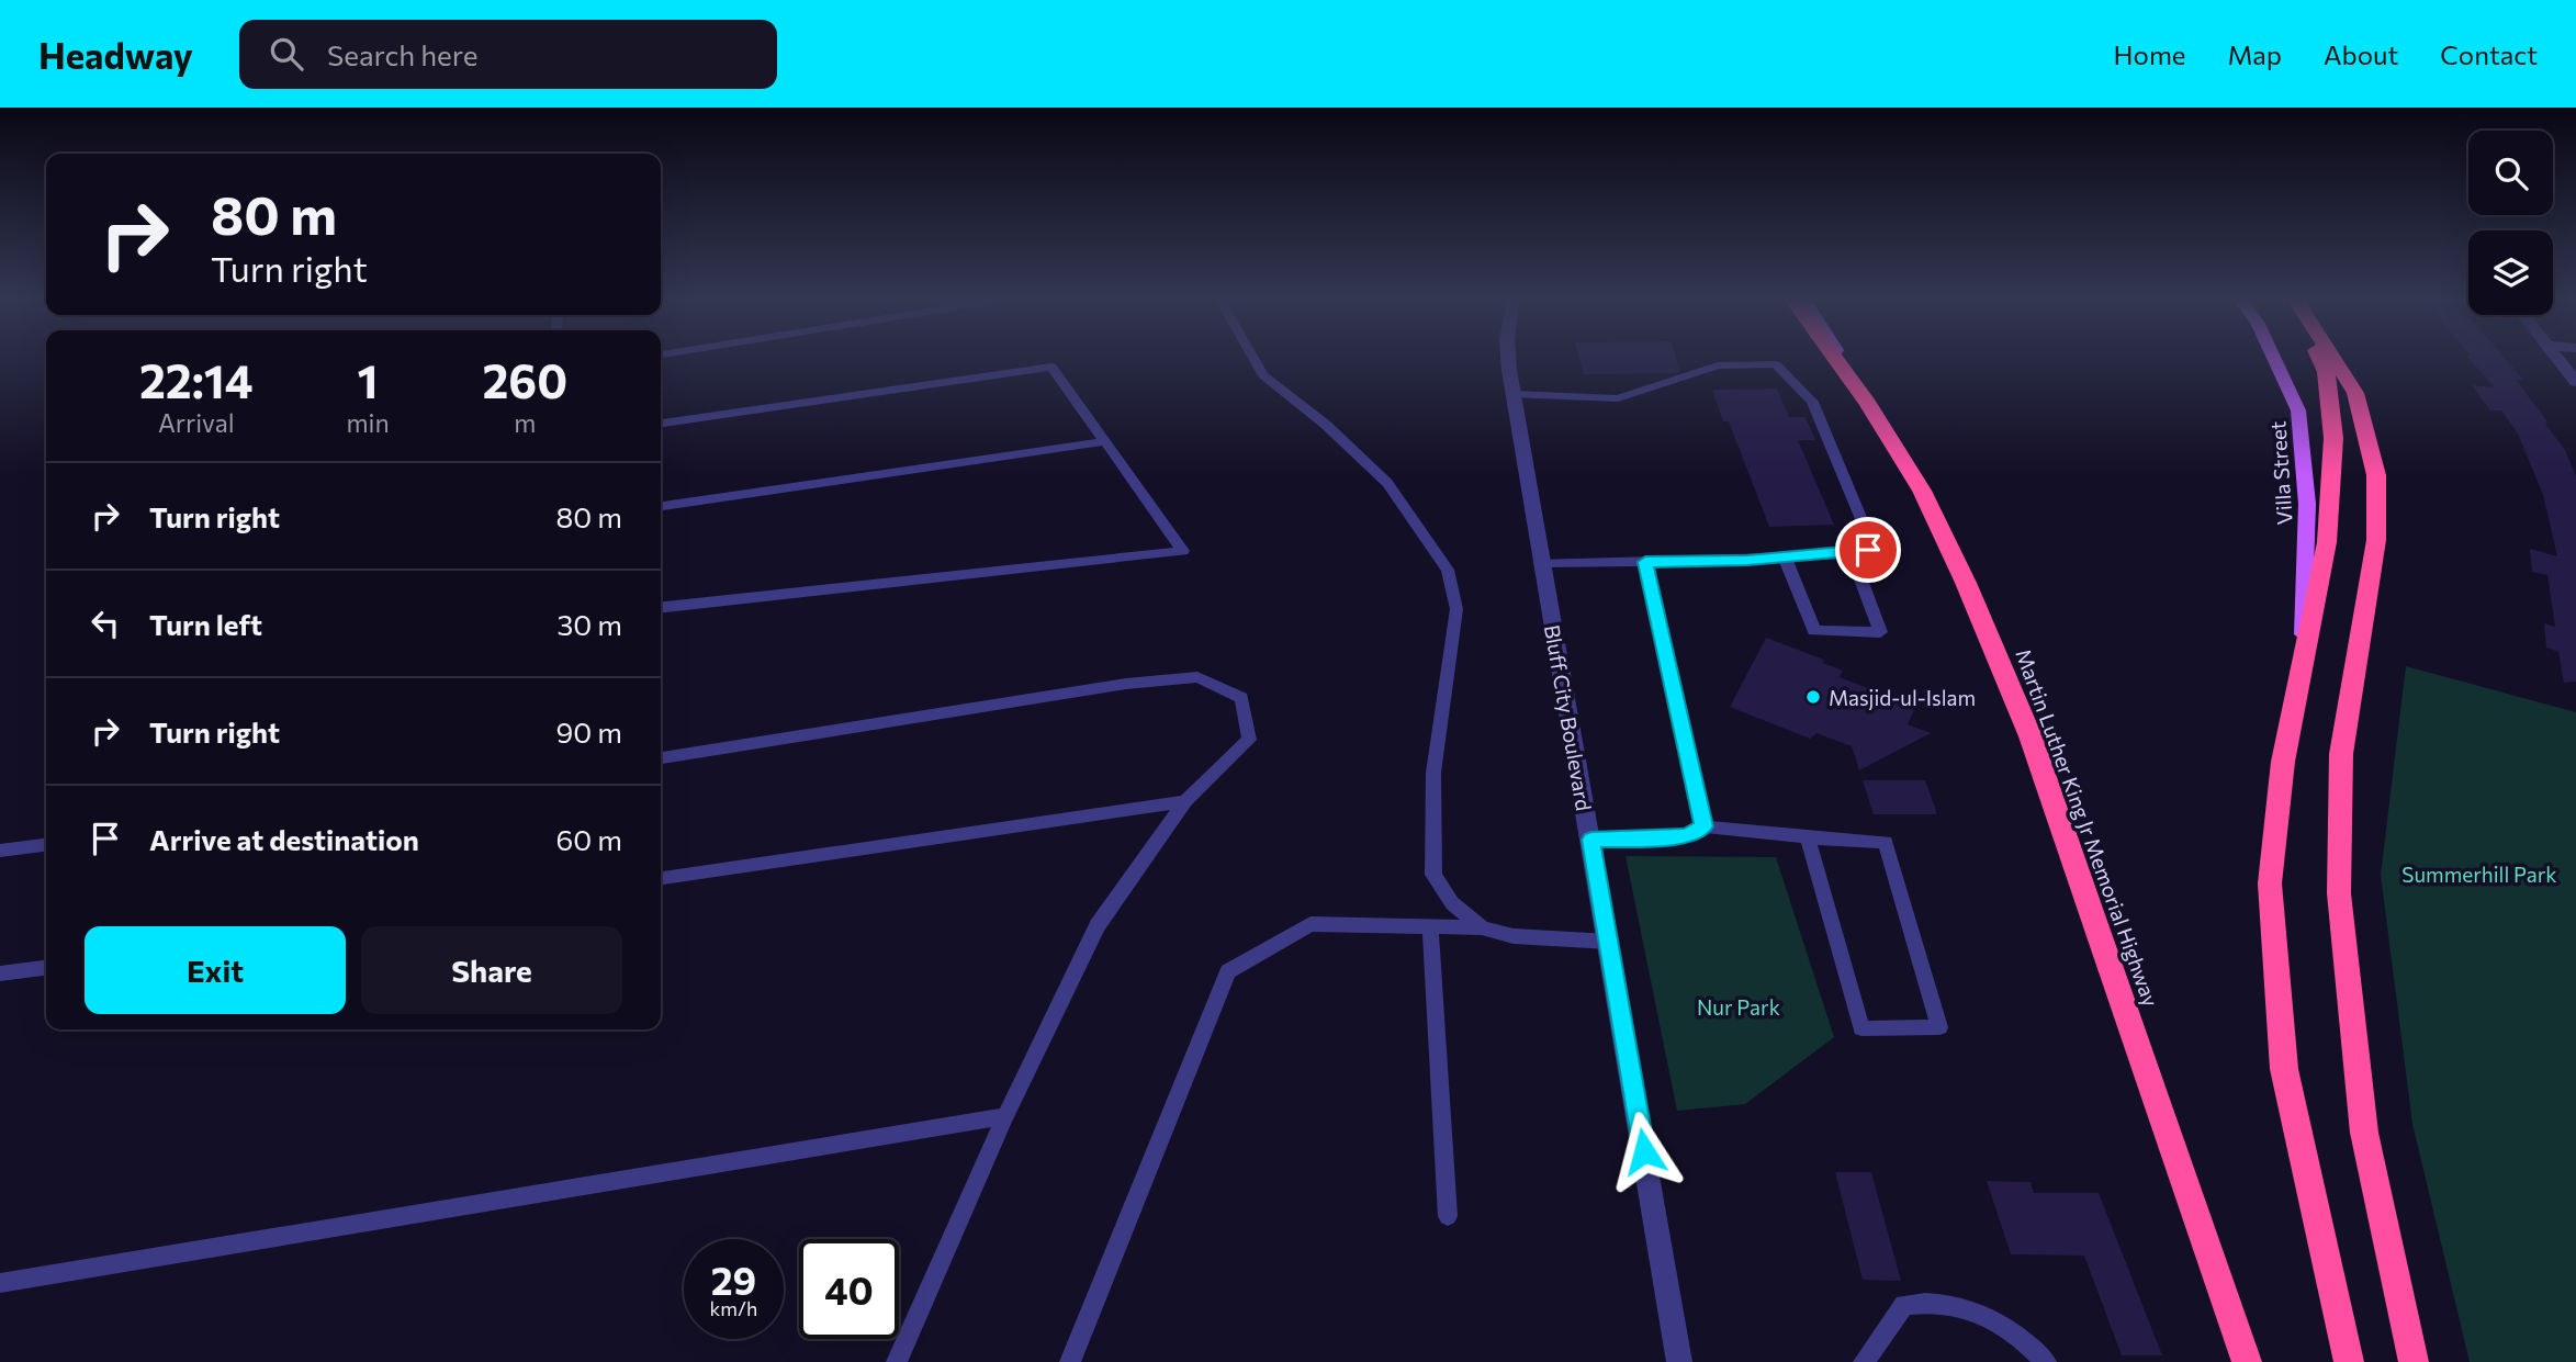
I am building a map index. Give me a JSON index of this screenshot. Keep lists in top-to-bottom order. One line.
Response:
{"streets":{"highway":["Martin Luther King Jr Memorial Highway"],"main road":["Villa Street"],"street":["Bluff City Boulevard"]},"parks":["Summerhill Park","Nur Park"],"places":["Masjid-ul-Islam"],"page":{"header":"Headway","search":"Search here","nav":["Home","Map","About","Contact"],"turn":["80 m","Turn right"],"eta":["22:14","Arrival","1","min","260","m"],"list":[{"name":"Turn right","value":"80 m"},{"name":"Turn left","value":"30 m"},{"name":"Turn right","value":"90 m"},{"name":"Arrive at destination","value":"60 m"}],"buttons":["Exit","Share"],"speed":"29 km/h","limit":"40"}}
